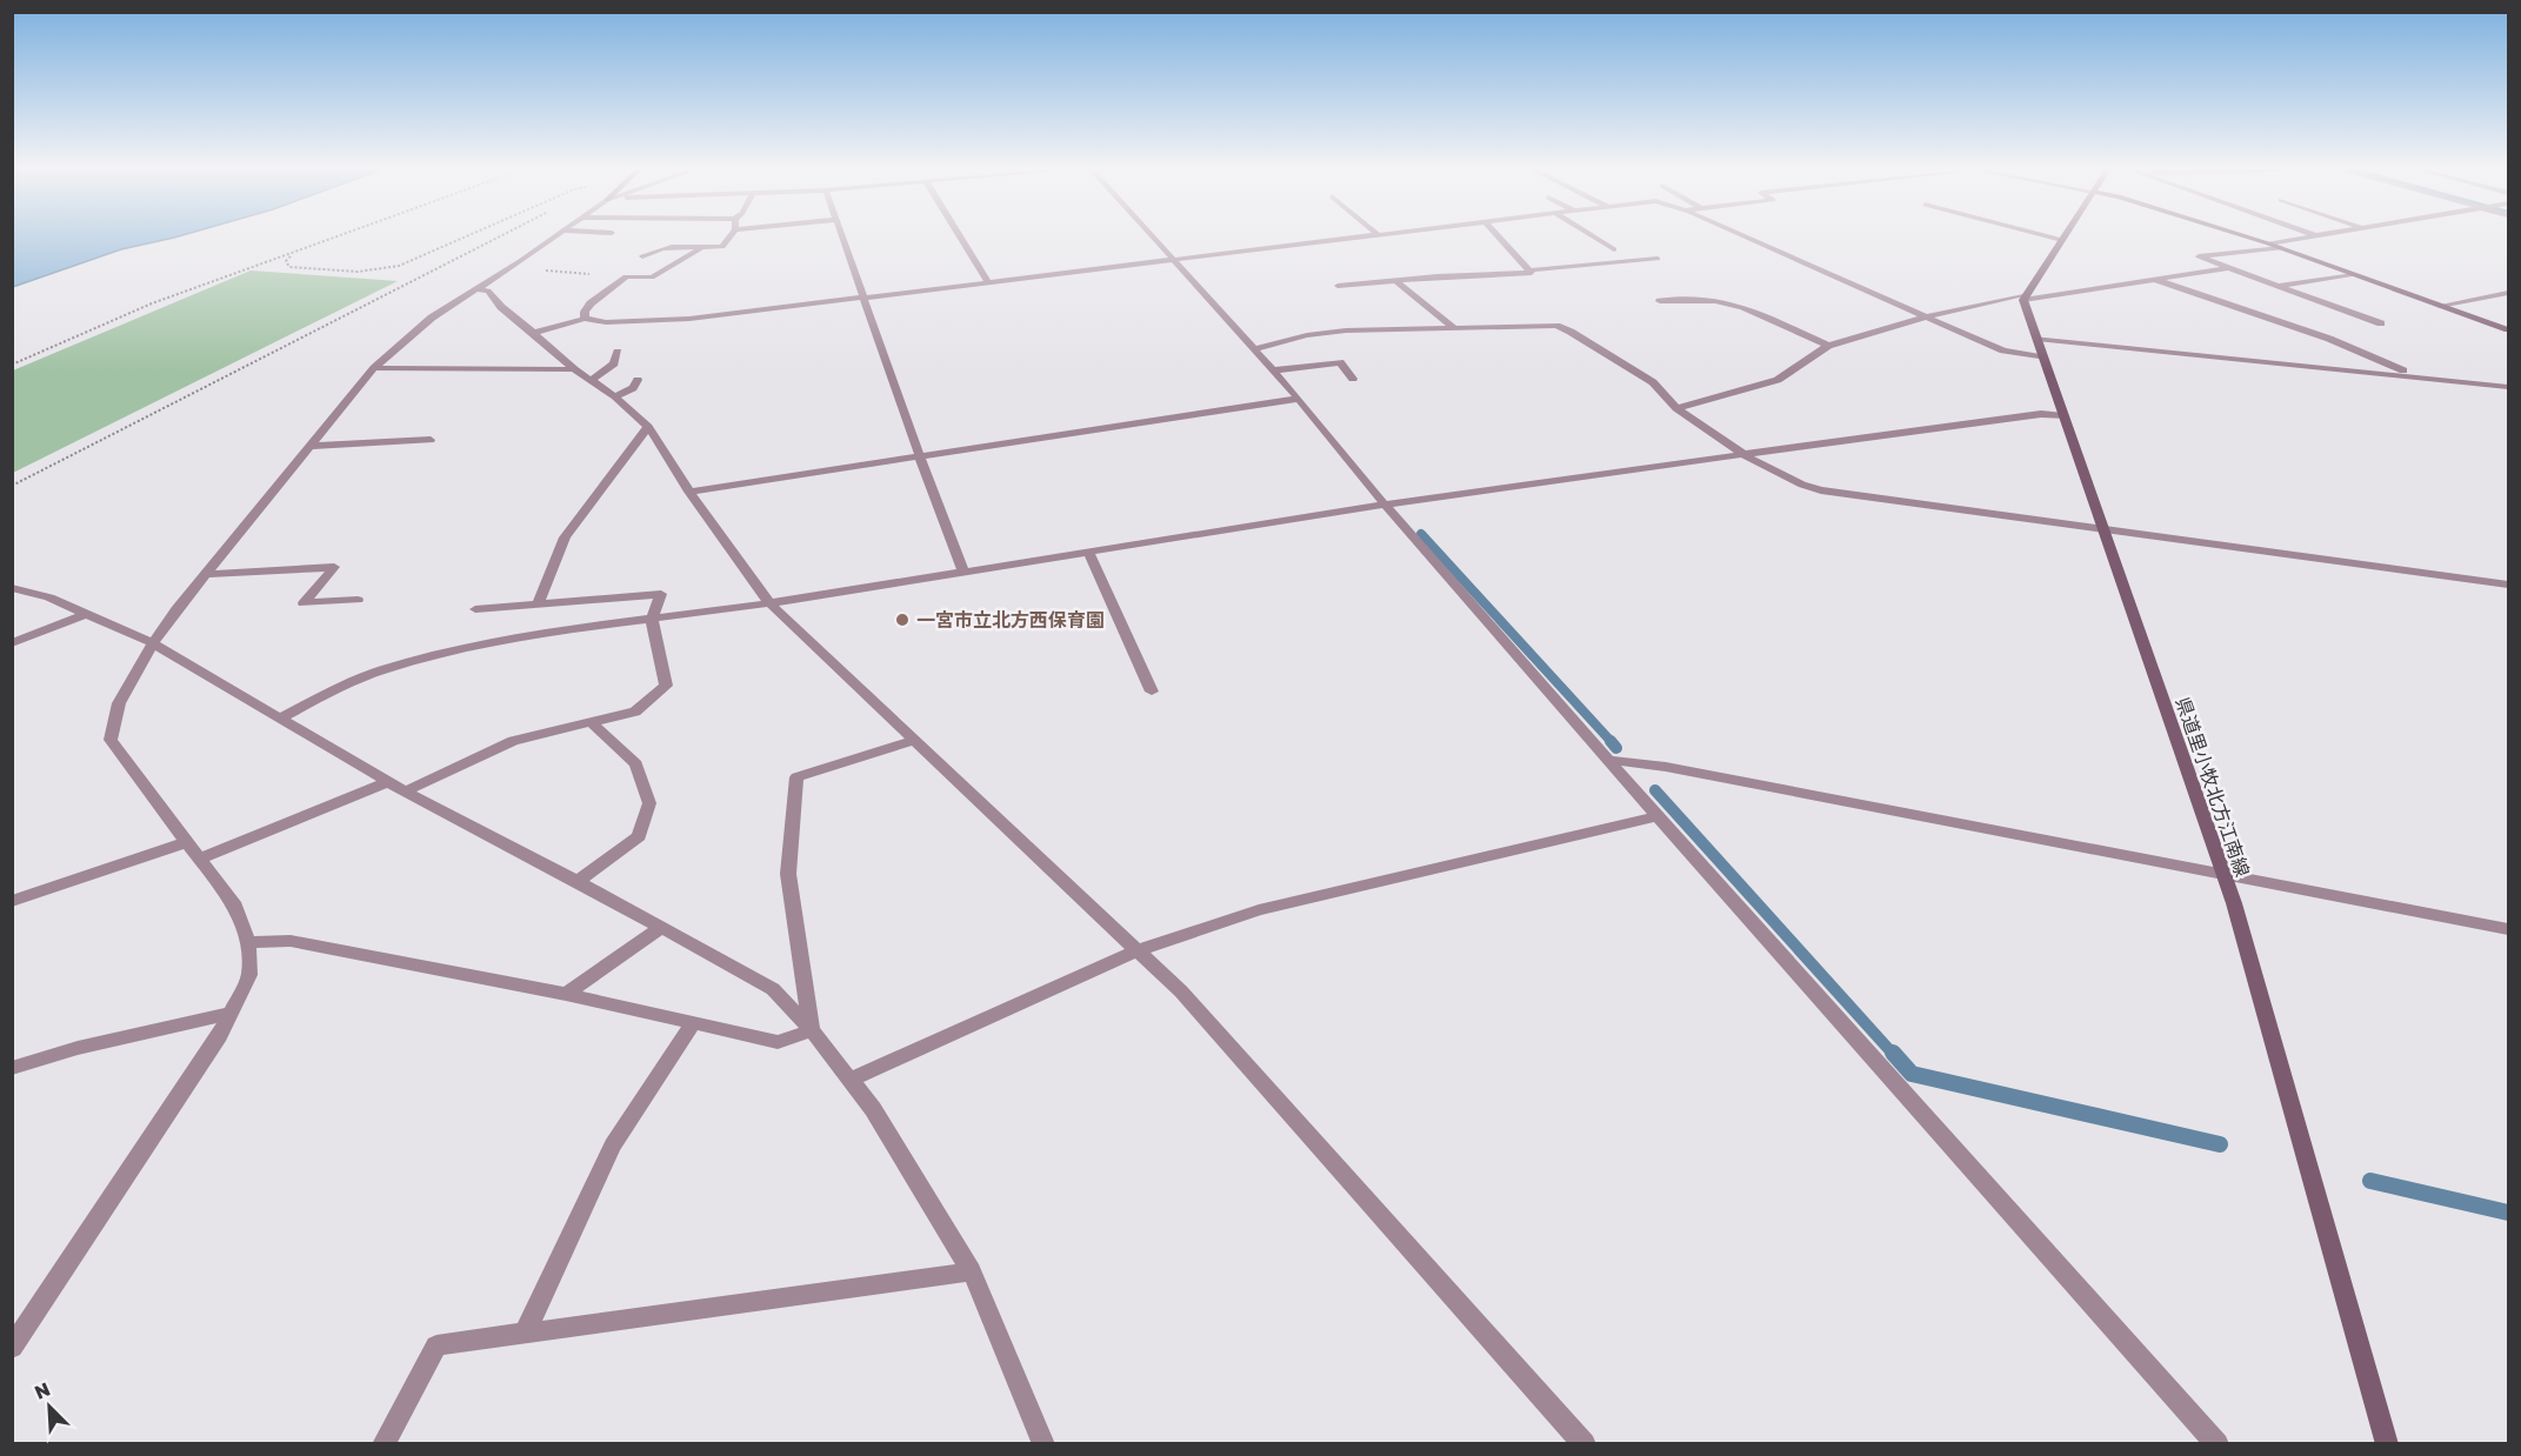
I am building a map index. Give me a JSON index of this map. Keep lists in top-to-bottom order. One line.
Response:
{"streets":{"main road":["県道里小牧北方江南線"]},"places":["一宮市立北方西保育園"],"north":"top left"}
